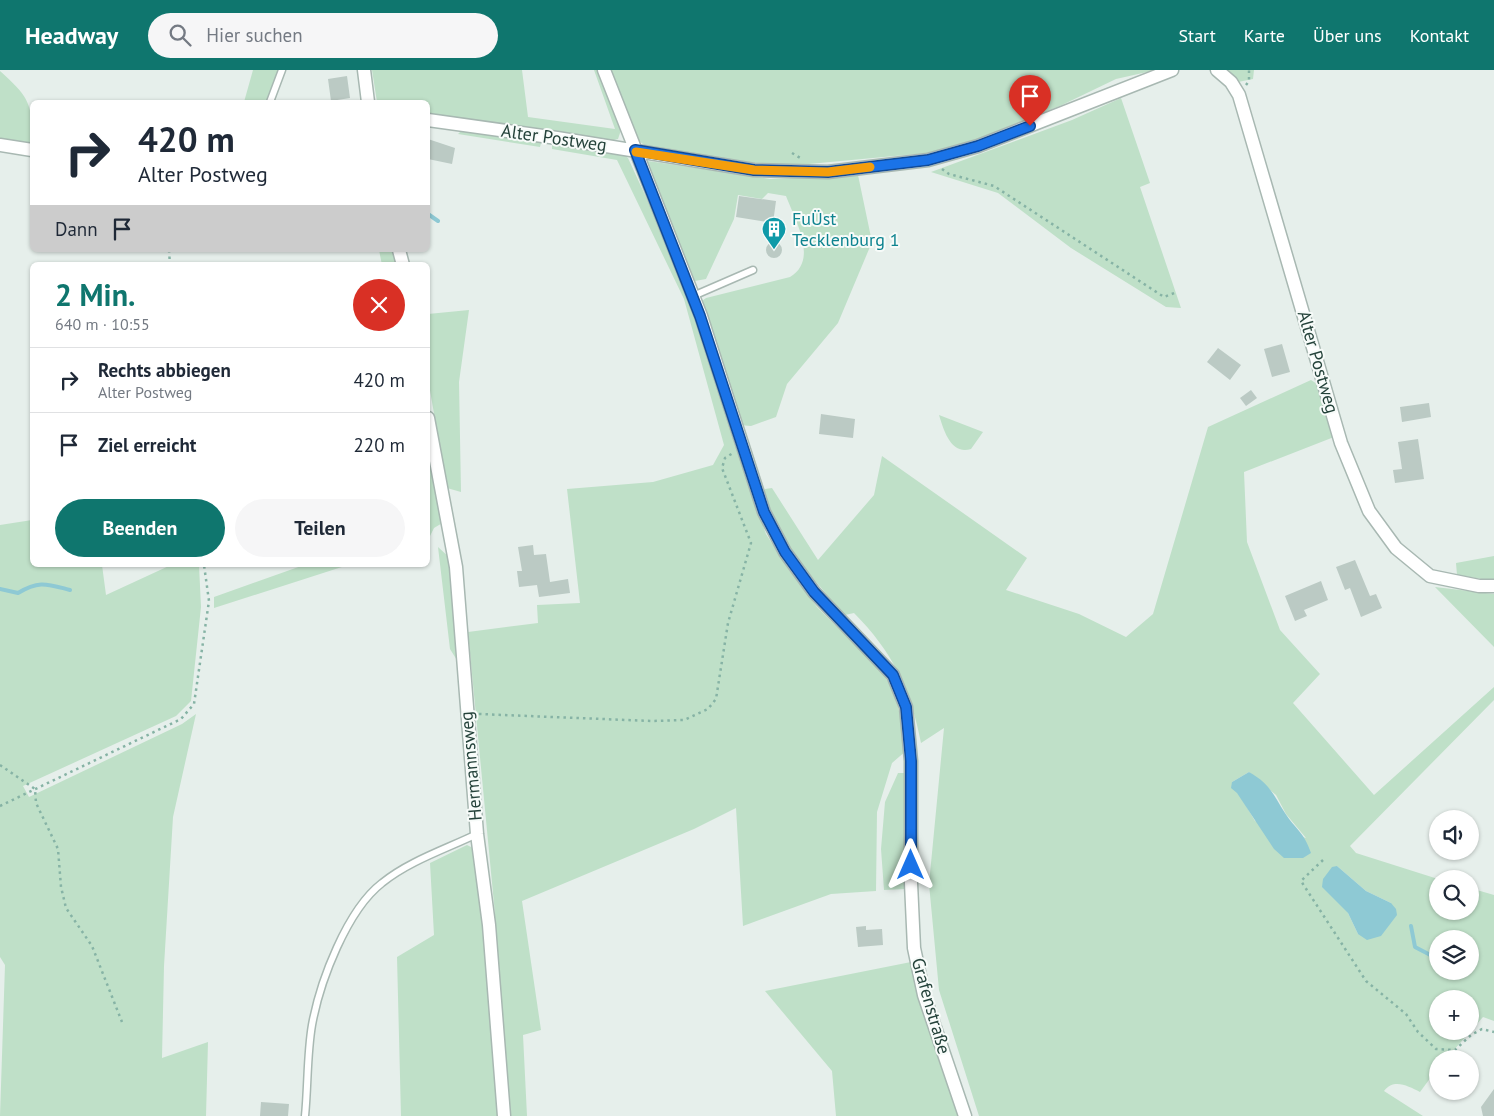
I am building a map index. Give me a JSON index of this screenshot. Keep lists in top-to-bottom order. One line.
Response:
{"streets":{"street":["Alter Postweg","Hermannsweg","Grafenstraße"]},"crossings":[["Alter Postweg","Grafenstraße"]],"places":{"building":["FuÜst Tecklenburg 1"]},"page":{"header":"Headway","search":"Hier suchen","nav":["Start","Karte","Über uns","Kontakt"],"turn":["420 m","Alter Postweg"],"then":"Dann","heading":["2 Min.","640 m · 10:55"],"list":[{"name":"Rechts abbiegen","note":"Alter Postweg","value":"420 m"},{"name":"Ziel erreicht","value":"220 m"}],"buttons":["Beenden","Teilen"],"map_buttons":["+","−"]}}
